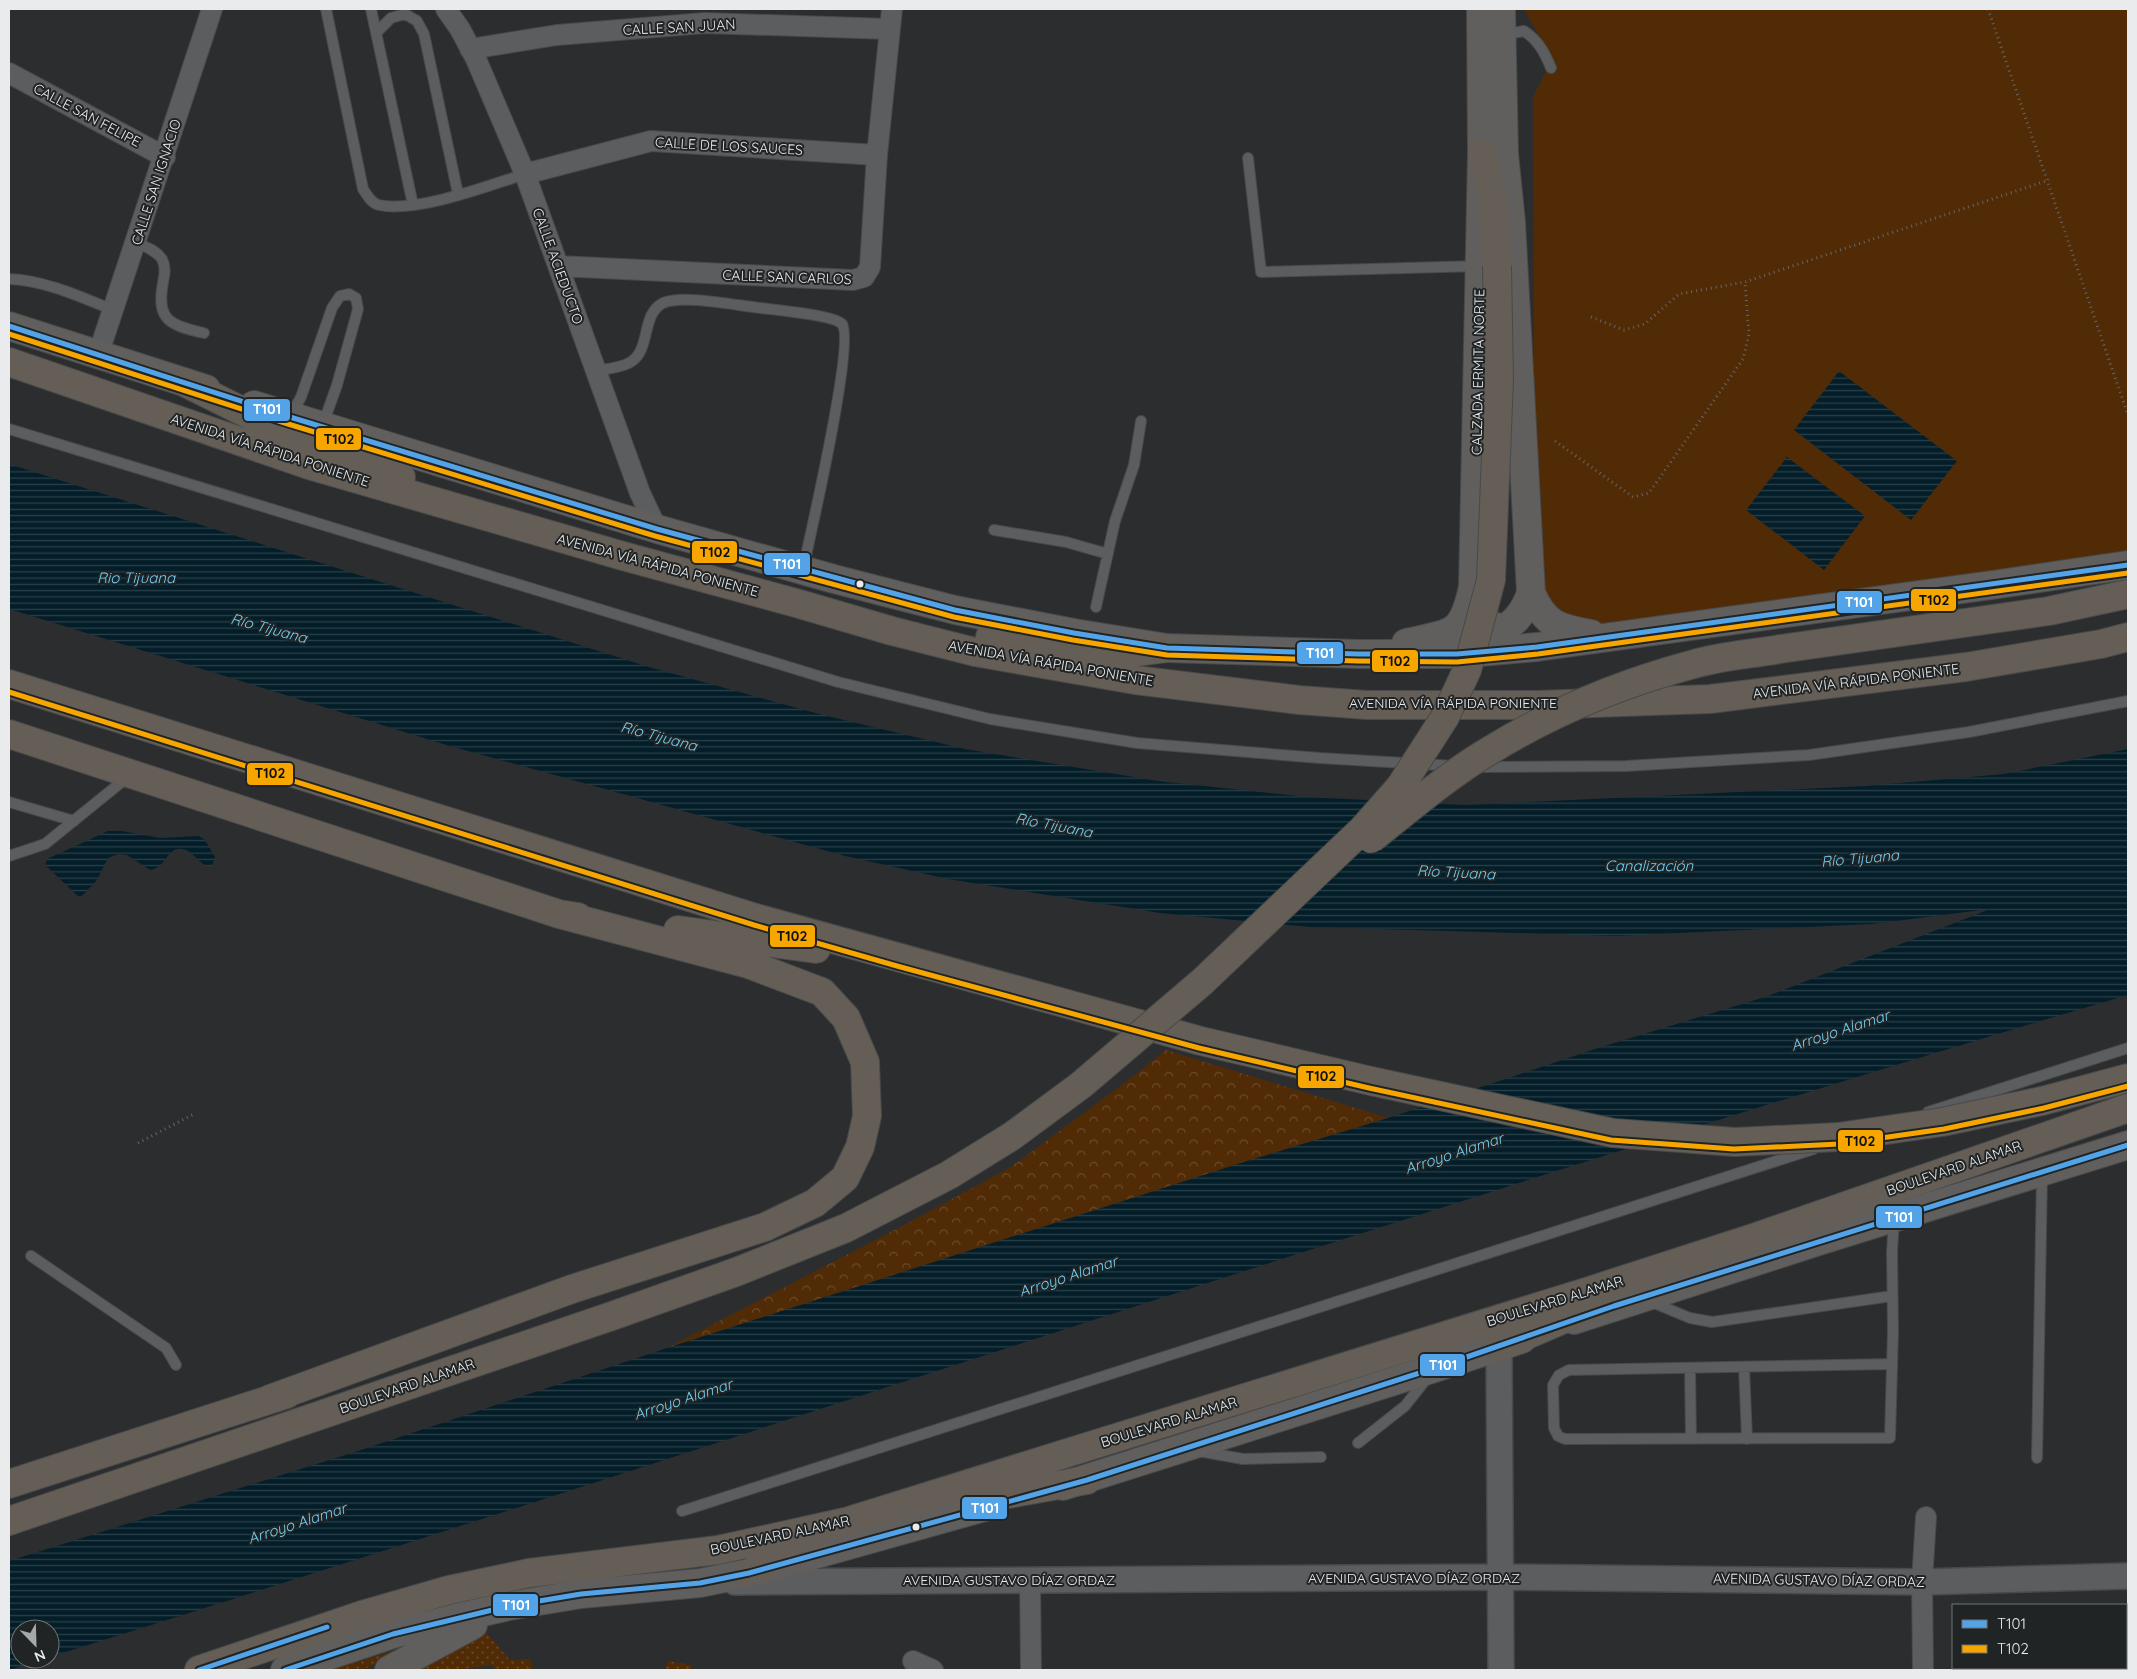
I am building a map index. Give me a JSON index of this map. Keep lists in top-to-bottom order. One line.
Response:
{"streets":{"highway":["AVENIDA VÍA RÁPIDA PONIENTE","BOULEVARD ALAMAR"],"main road":["CALZADA ERMITA NORTE"],"street":["CALLE SAN JUAN","CALLE SAN FELIPE","CALLE DE LOS SAUCES","CALLE SAN IGNACIO","CALLE ACIEDUCTO","CALLE SAN CARLOS","AVENIDA GUSTAVO DÍAZ ORDAZ"]},"crossings":[["CALLE SAN JUAN","CALLE ACIEDUCTO"],["CALLE SAN JUAN","CALLE SAN CARLOS"],["CALLE SAN FELIPE","CALLE SAN IGNACIO"],["CALLE DE LOS SAUCES","CALLE ACIEDUCTO"],["CALLE DE LOS SAUCES","CALLE SAN CARLOS"],["CALLE ACIEDUCTO","CALLE SAN CARLOS"]],"water":["Rio Tijuana","Río Tijuana","Canalización","Arroyo Alamar"],"lines":["transit line T101","transit line T102"],"legend":["T101","T102"],"north":"bottom right"}
